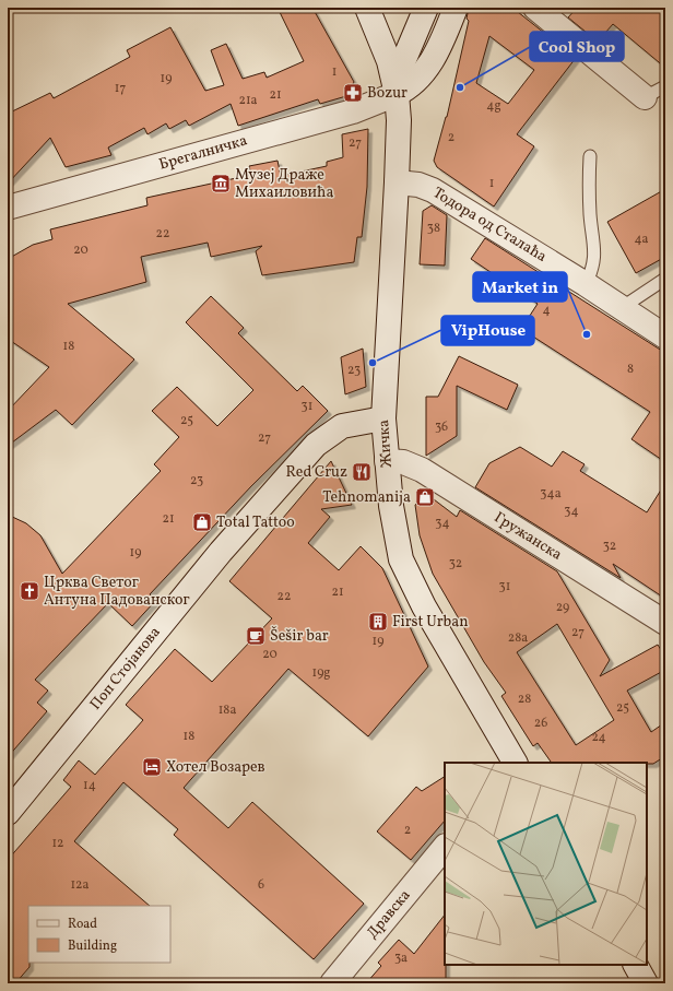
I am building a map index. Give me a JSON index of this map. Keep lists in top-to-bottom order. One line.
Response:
{"streets":{"street":["Брегалничка","Тодора од Сталаћа","Жичка","Гружанска","Поп Стојанова","Дравска"]},"crossings":[["Брегалничка","Жичка"],["Тодора од Сталаћа","Жичка"],["Жичка","Гружанска"],["Жичка","Поп Стојанова"]],"places":{"other":["Cool Shop","Market in","VipHouse"],"pharmacy":["Bozur"],"museum":["Музеј Драже Михаиловића"],"restaurant":["Red Cruz"],"shop":["Tehnomanija","Total Tattoo"],"church":["Црква Светог Антуна Падованског"],"building":["First Urban"],"cafe":["Šešir bar"],"hotel":["Хотел Возарев"]},"house_numbers":["1","19","17","21","21a","4g","2","27","1","38","22","4a","20","4","18","8","23","31","25","36","27","23","34a","34","21","34","32","19","32","31","21","22","29","27","28a","19","20","19g","28","25","18a","26","18","24","14","2","12","12a","6","3a"],"legend":["Road","Building"]}
